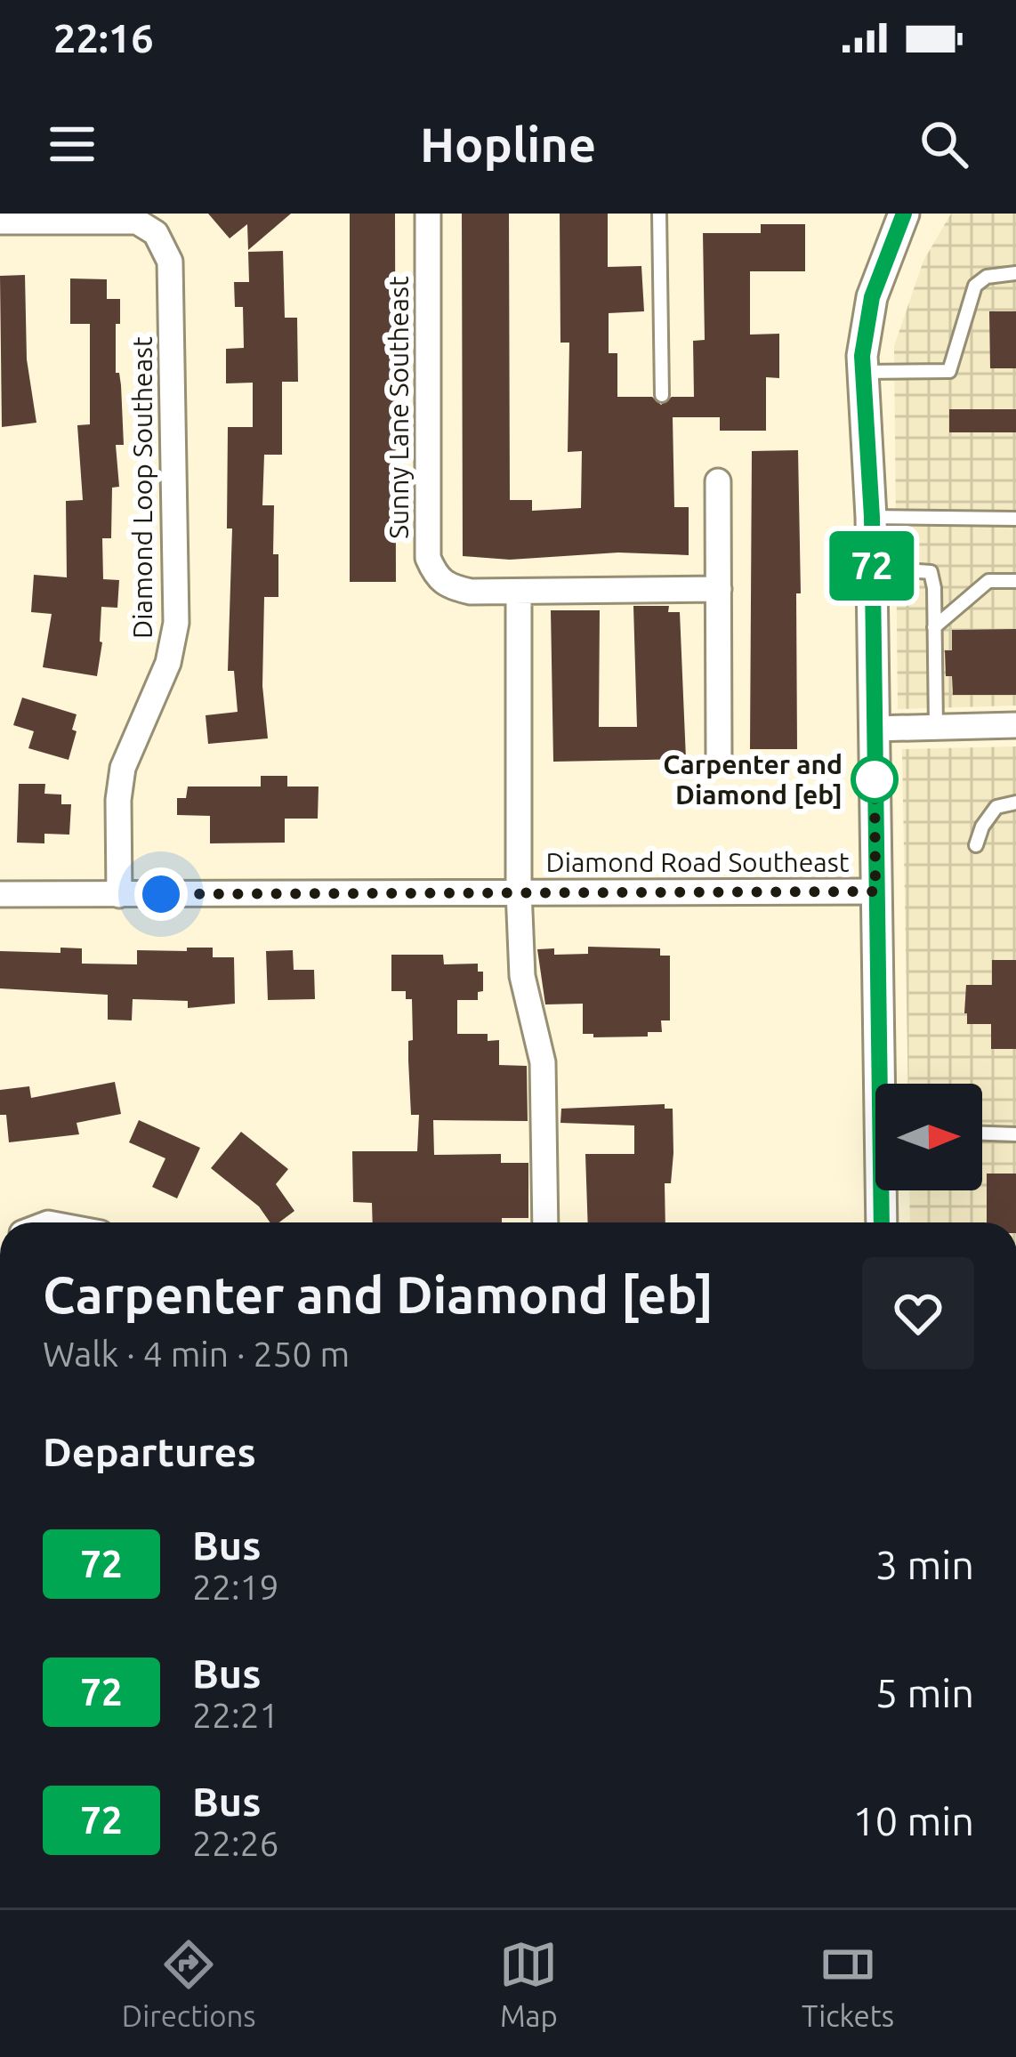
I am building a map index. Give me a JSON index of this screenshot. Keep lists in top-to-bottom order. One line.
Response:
{"streets":{"street":["Sunny Lane Southeast","Diamond Loop Southeast","Diamond Road Southeast"]},"crossings":[["Sunny Lane Southeast","Diamond Road Southeast"],["Diamond Loop Southeast","Diamond Road Southeast"]],"places":["Carpenter and Diamond [eb]"],"lines":["bus line 72"],"north":"right","page":{"status":"22:16","header":"Hopline","on_map":"72","heading":[["Carpenter and Diamond [eb]","Walk · 4 min · 250 m"],"Departures"],"list":[{"mark":"72","name":"Bus","note":"22:19","value":"3 min"},{"mark":"72","name":"Bus","note":"22:21","value":"5 min"},{"mark":"72","name":"Bus","note":"22:26","value":"10 min"}],"tabs":["Directions","Map","Tickets"]}}
